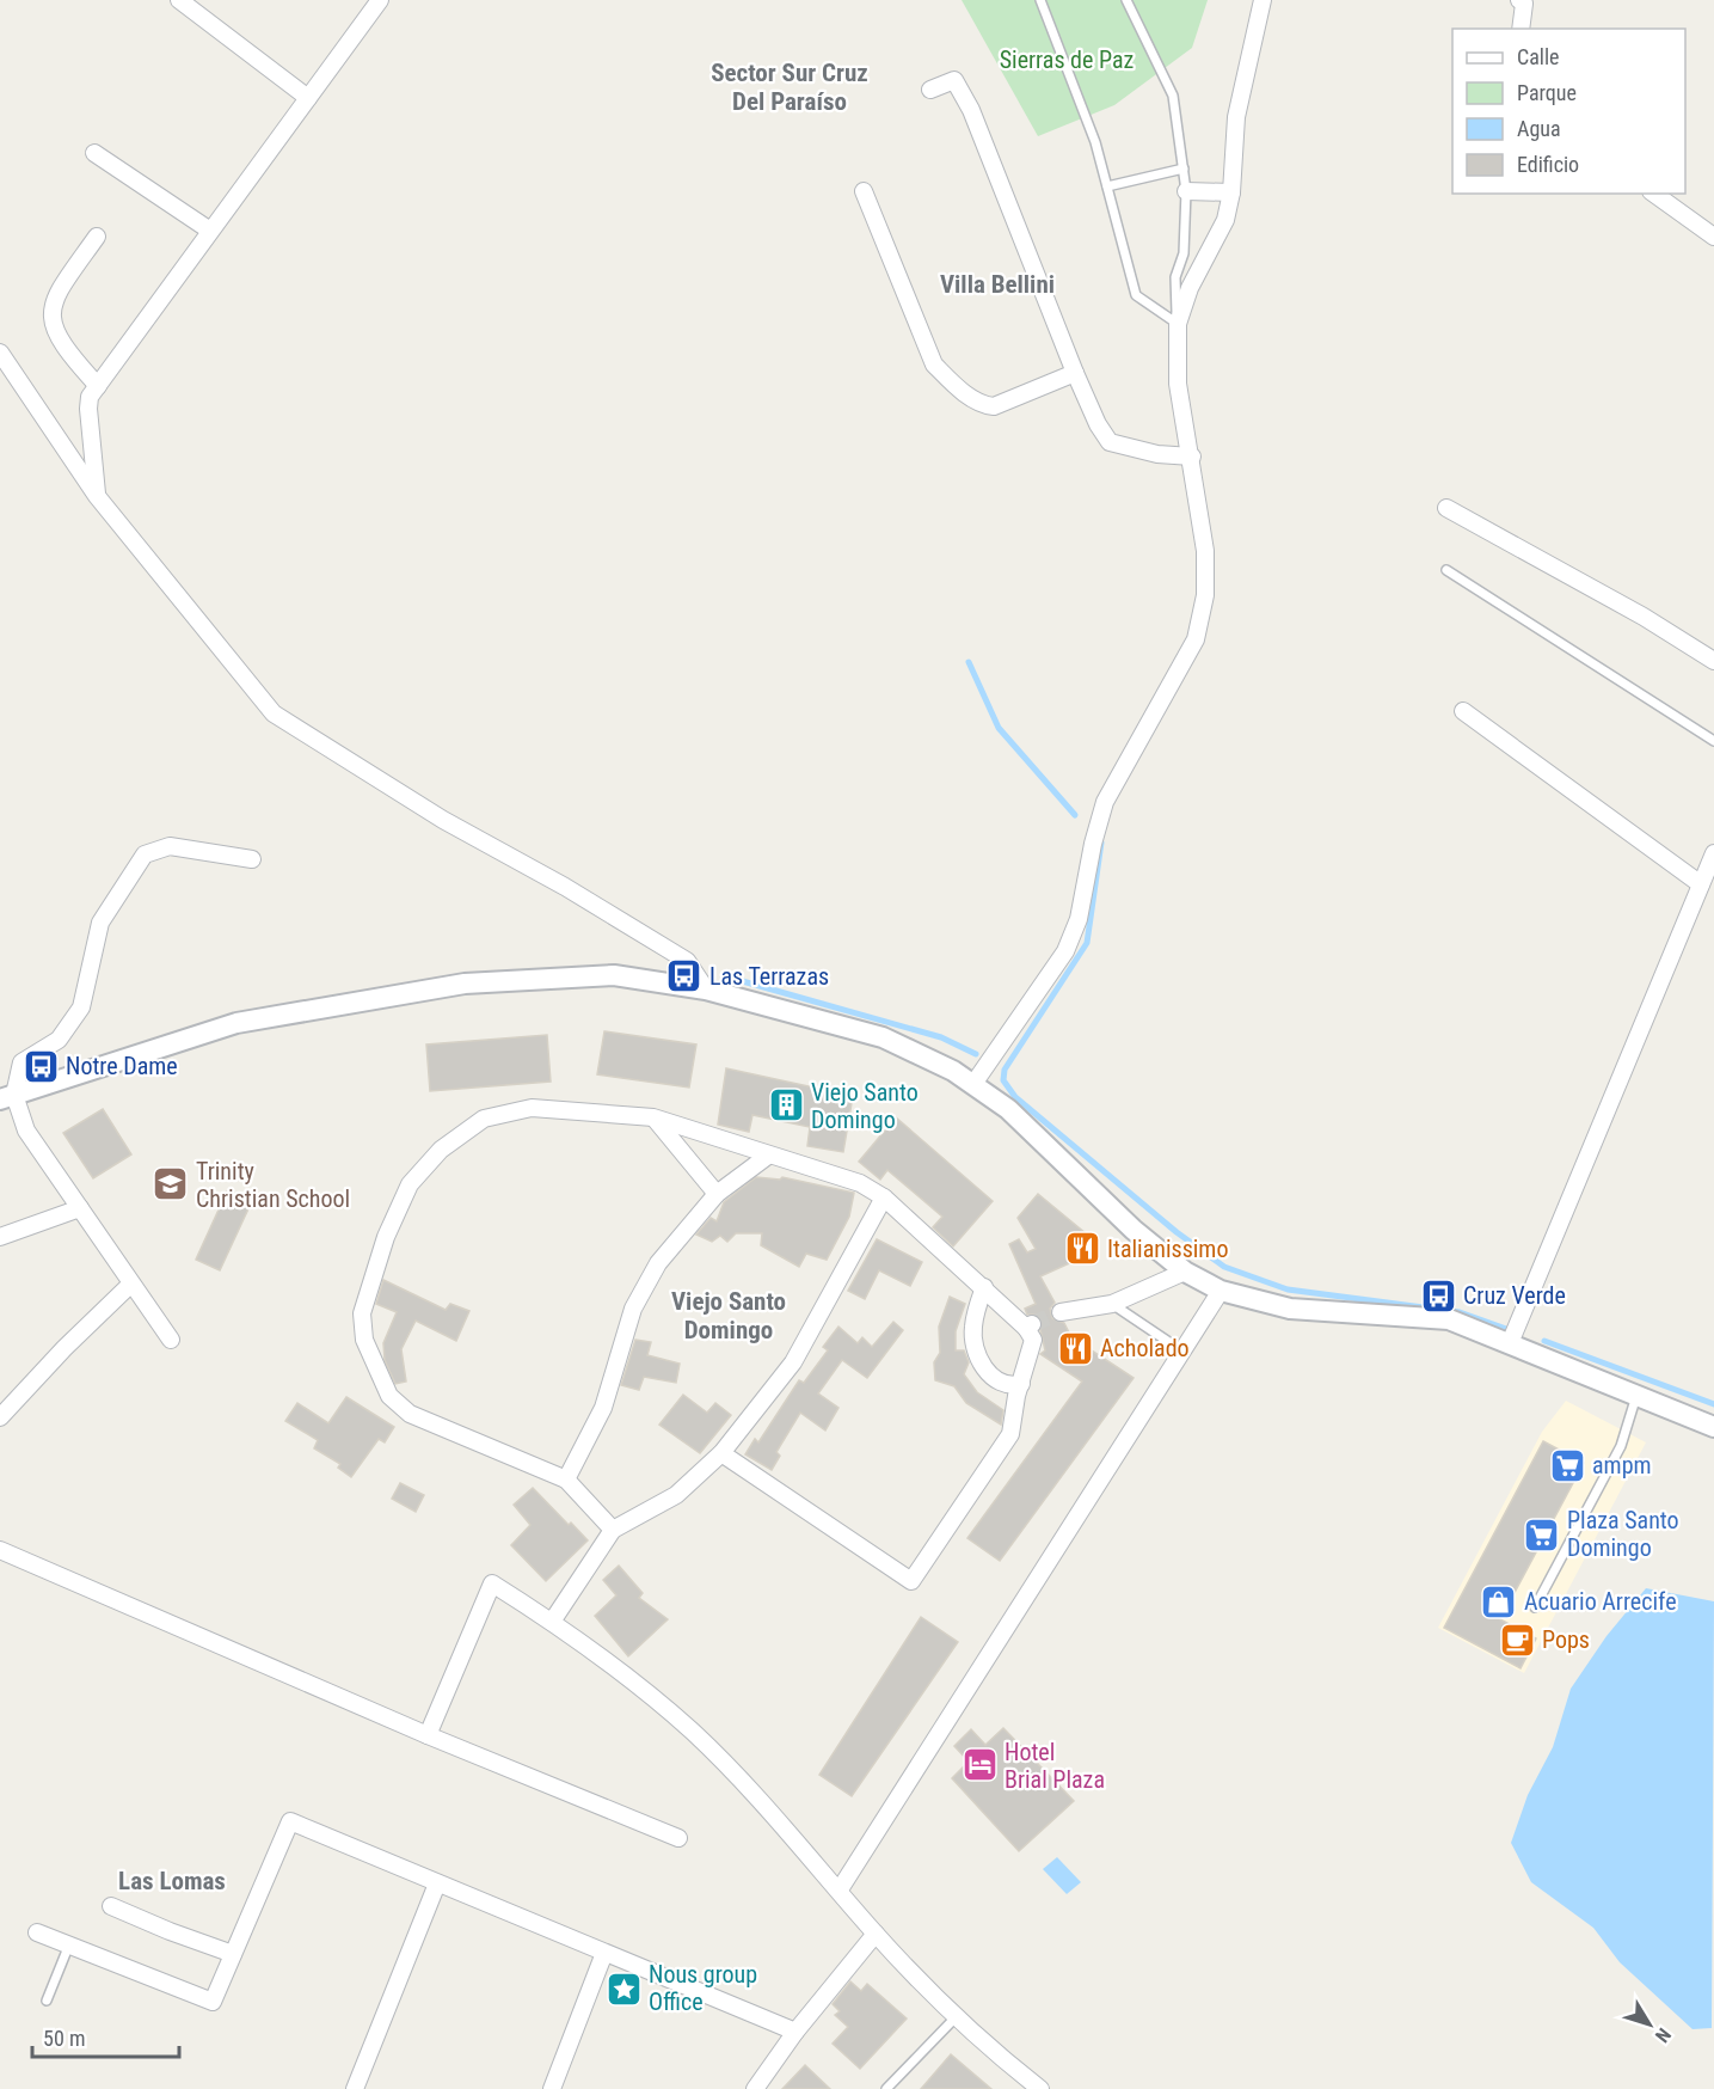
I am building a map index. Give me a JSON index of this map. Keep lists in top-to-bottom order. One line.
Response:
{"districts":["Sector Sur Cruz Del Paraíso","Villa Bellini","Viejo Santo Domingo","Las Lomas"],"parks":["Sierras de Paz"],"places":{"bus stop":["Las Terrazas","Notre Dame","Cruz Verde"],"building":["Viejo Santo Domingo"],"school or university":["Trinity Christian School"],"restaurant":["Italianissimo","Acholado"],"supermarket":["ampm","Plaza Santo Domingo"],"shop":["Acuario Arrecife"],"cafe":["Pops"],"hotel":["Hotel Brial Plaza"],"place":["Nous group Office"]},"legend":["Calle","Parque","Agua","Edificio"],"scale_bar":"50 m","north":"bottom right"}
